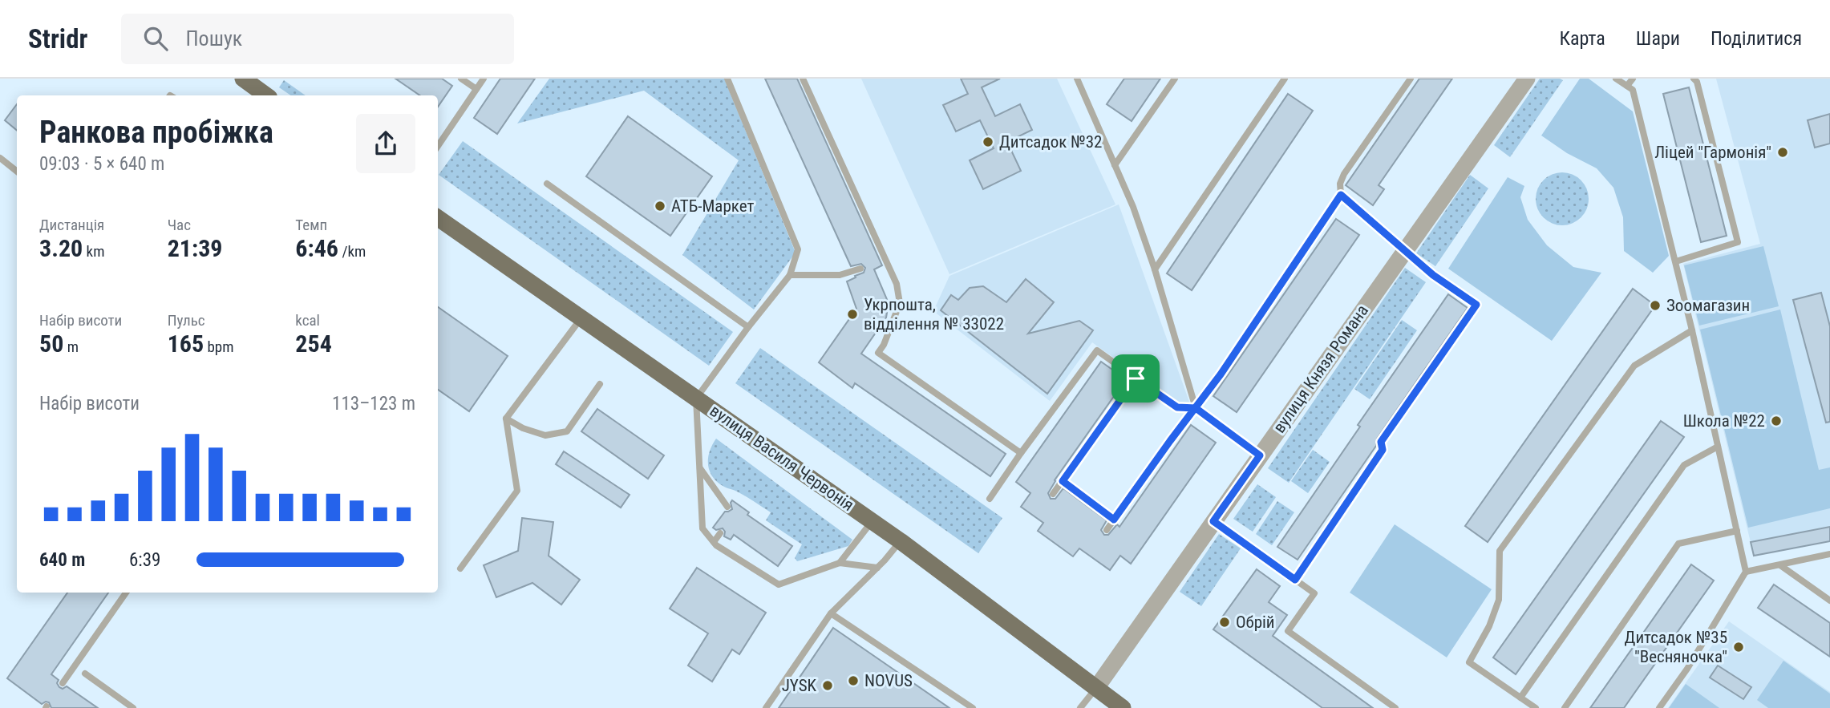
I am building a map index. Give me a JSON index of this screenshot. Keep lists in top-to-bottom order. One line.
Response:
{"streets":{"main road":["вулиця Василя Червонія"],"street":["вулиця Князя Романа"]},"crossings":[["вулиця Князя Романа","вулиця Василя Червонія"]],"places":["Дитсадок №32","Ліцей \"Гармонія\"","АТБ-Маркет","Зоомагазин","Укрпошта, відділення № 33022","Школа №22","Обрій","Дитсадок №35 \"Весняночка\"","NOVUS","JYSK"],"page":{"header":"Stridr","search":"Пошук","nav":["Карта","Шари","Поділитися"],"heading":["Ранкова пробіжка","09:03 · 5 × 640 m"],"stats":[["Дистанція","3.20 km"],["Час","21:39"],["Темп","6:46 /km"],["Набір висоти","50 m"],["Пульс","165 bpm"],["kcal","254"]],"chart":["Набір висоти","113–123 m"],"list":[{"name":"640 m","note":"6:39"}]}}
